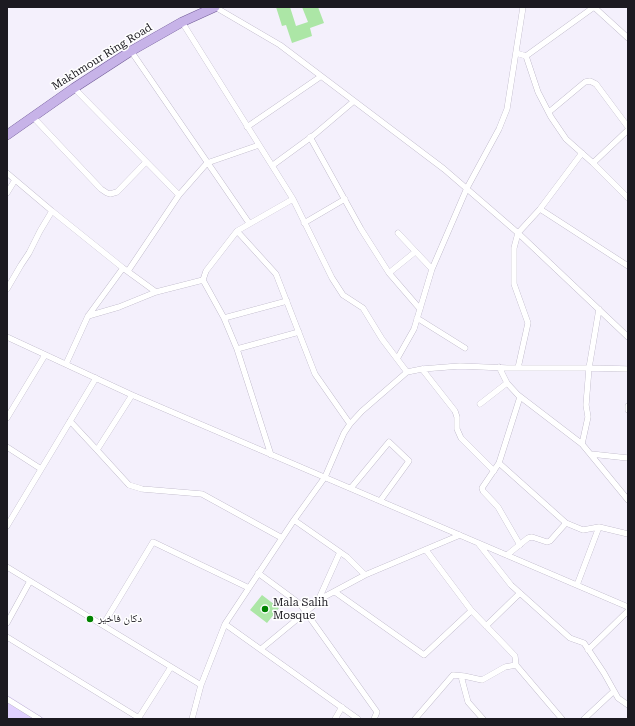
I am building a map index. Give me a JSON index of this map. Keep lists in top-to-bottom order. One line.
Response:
{"streets":{"main road":["Makhmour Ring Road"]},"places":["Mala Salih Mosque","دكان فاخیر"]}
